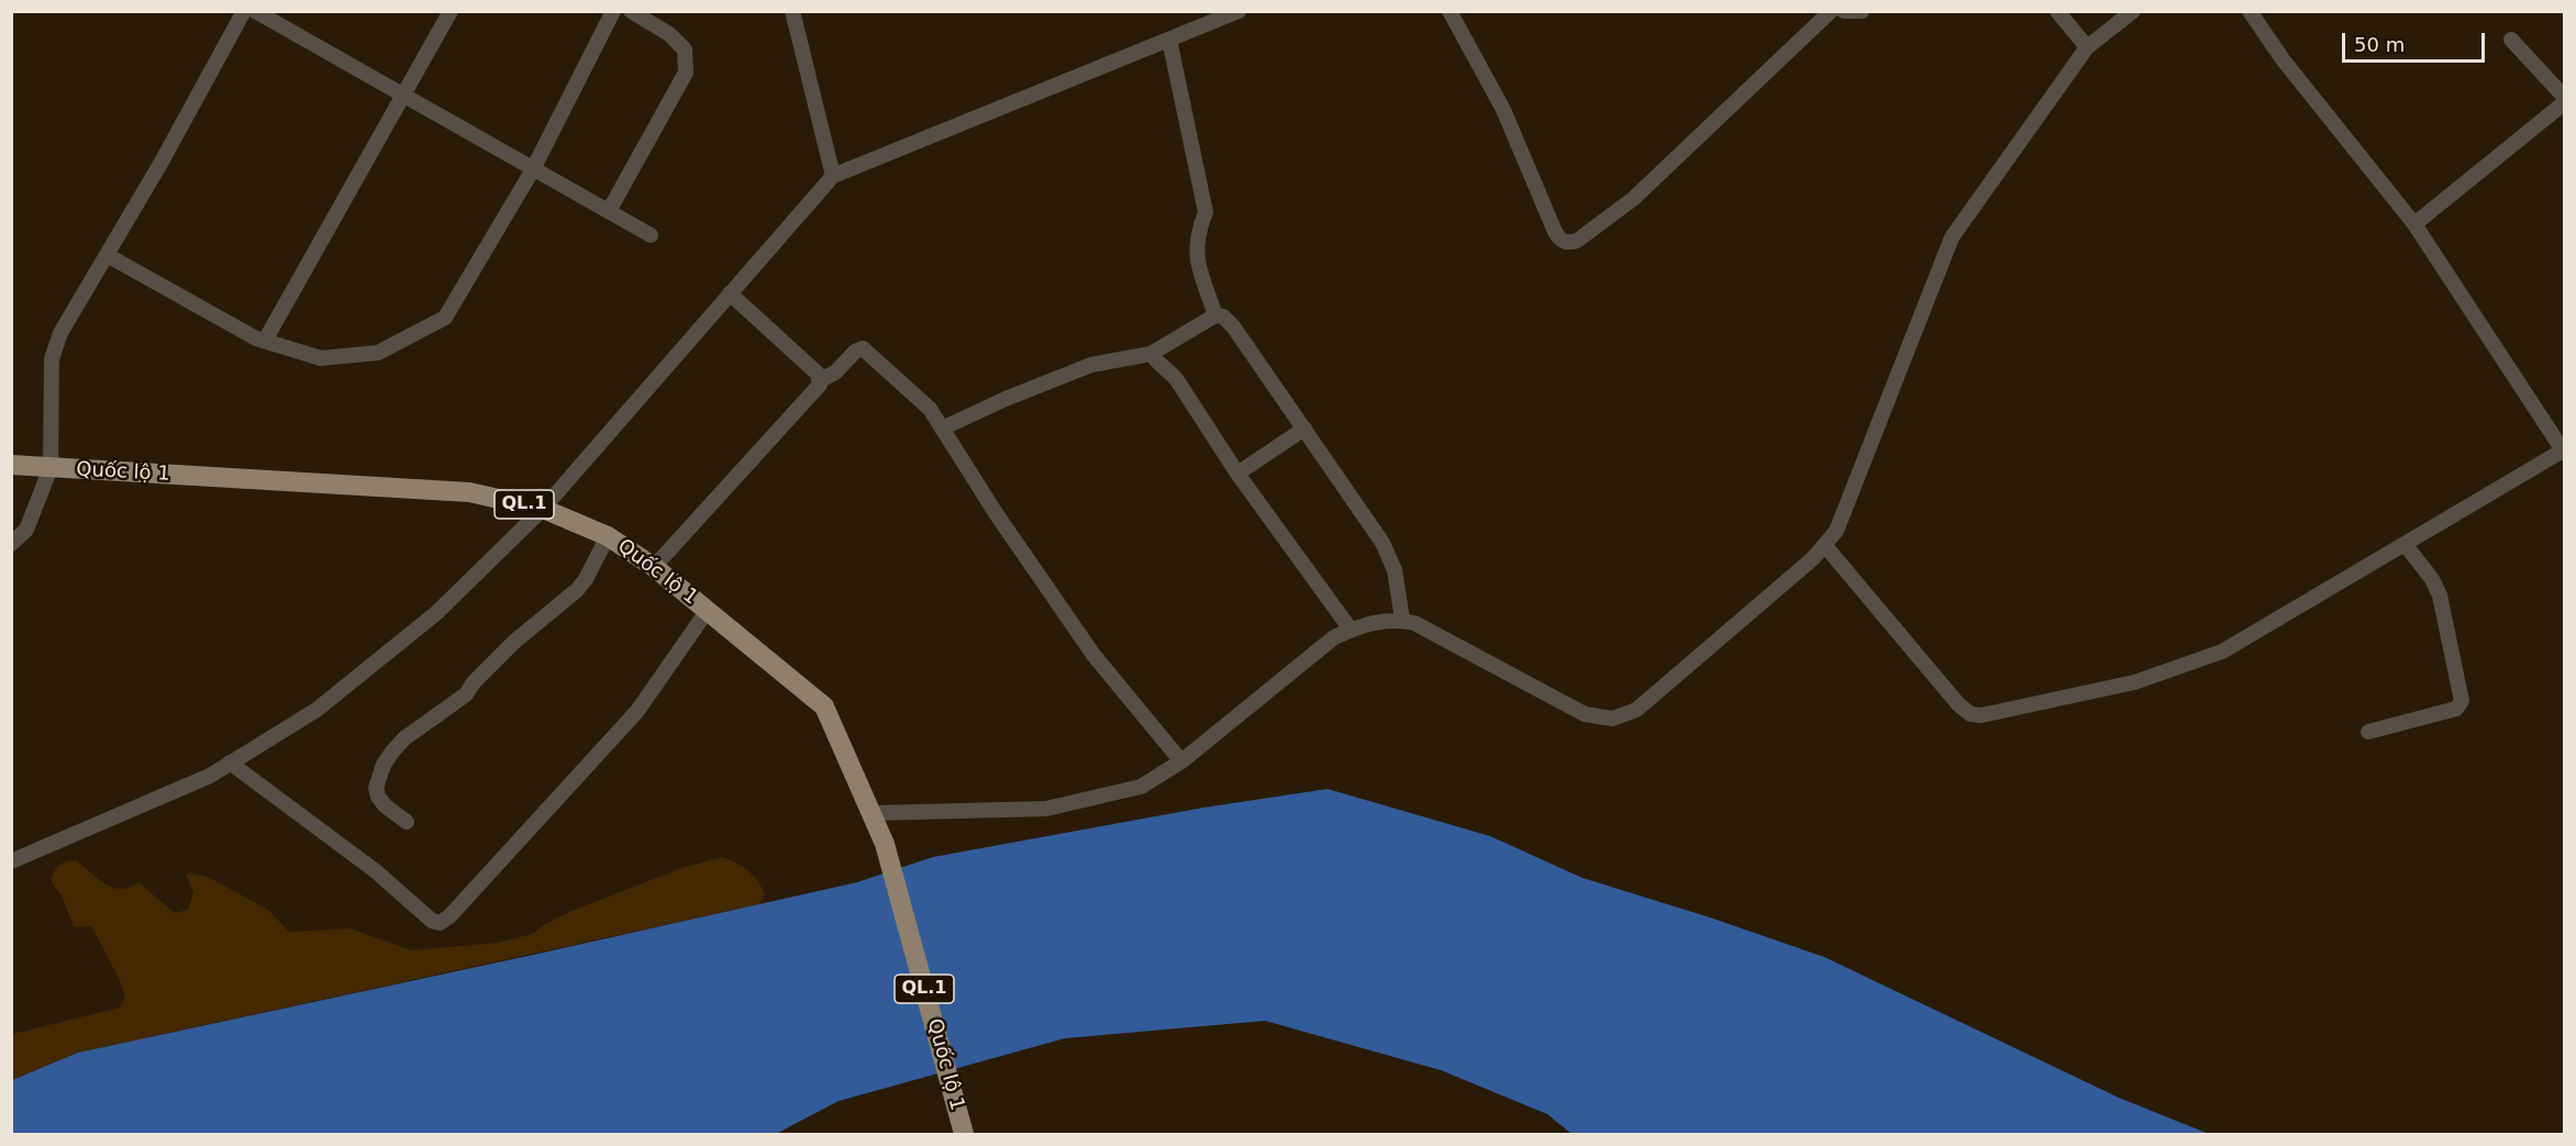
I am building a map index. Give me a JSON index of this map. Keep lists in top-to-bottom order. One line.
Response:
{"streets":{"main road":["Quốc lộ 1","QL.1"]},"scale_bar":"50 m"}
